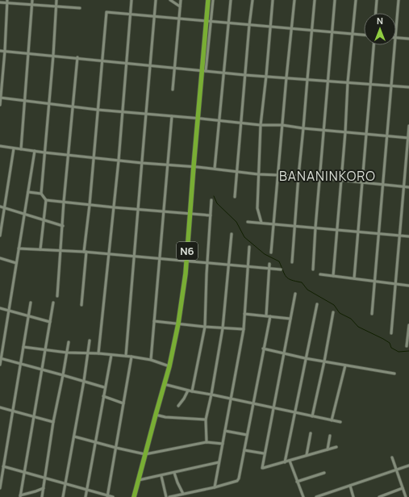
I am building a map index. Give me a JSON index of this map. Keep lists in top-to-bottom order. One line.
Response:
{"streets":{"highway":["N6"]},"districts":["BANANINKORO"],"north":"top"}
